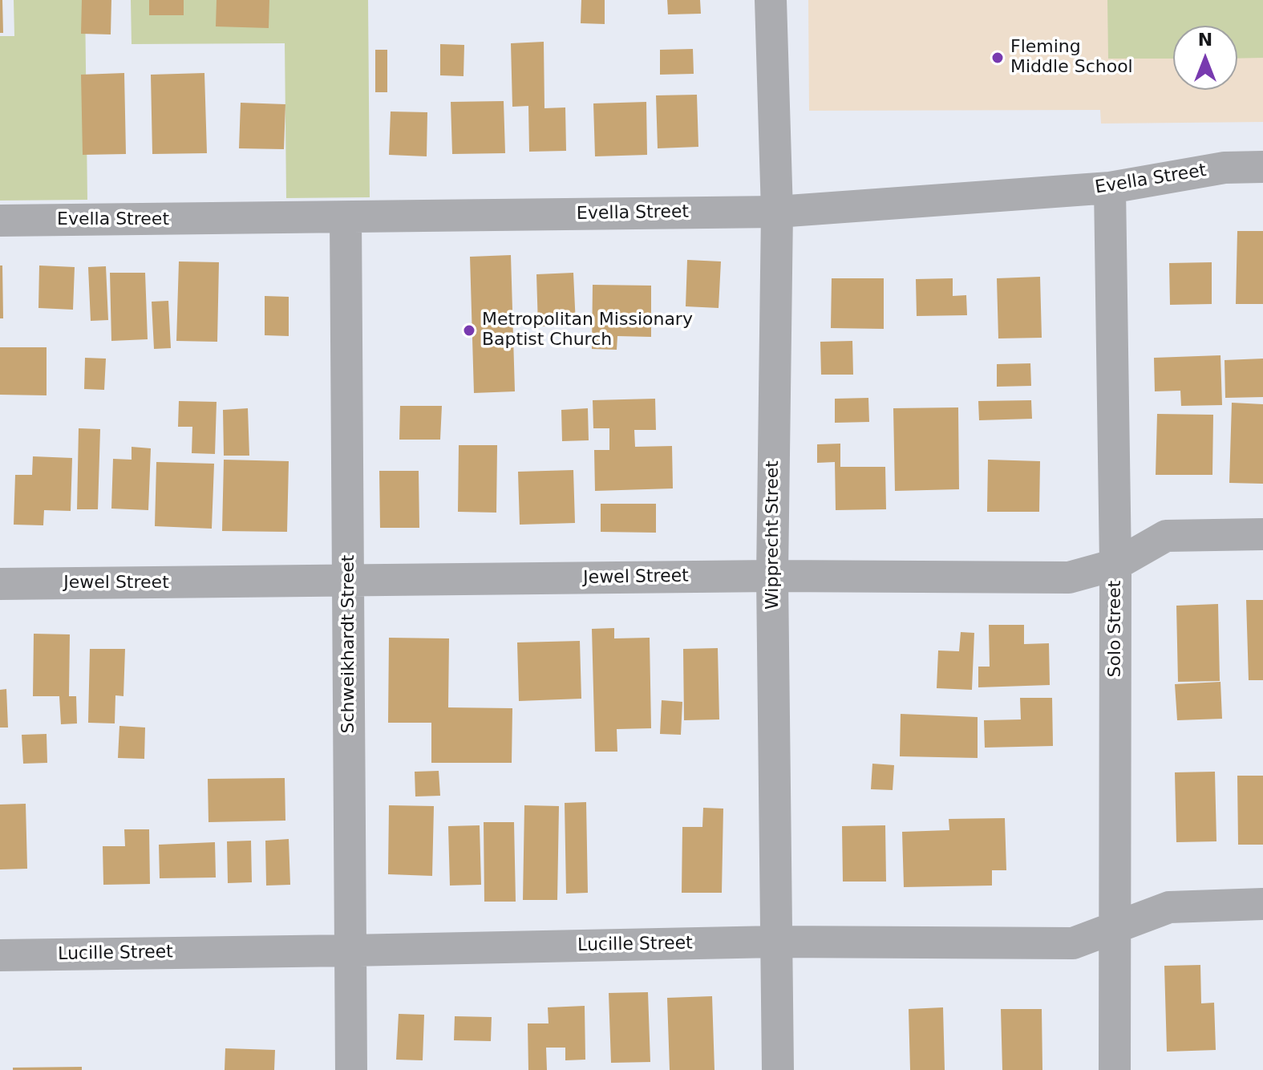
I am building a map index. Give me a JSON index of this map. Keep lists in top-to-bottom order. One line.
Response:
{"streets":{"street":["Evella Street","Wipprecht Street","Jewel Street","Solo Street","Schweikhardt Street","Lucille Street"]},"crossings":[["Evella Street","Wipprecht Street"],["Evella Street","Solo Street"],["Evella Street","Schweikhardt Street"],["Wipprecht Street","Jewel Street"],["Wipprecht Street","Lucille Street"],["Jewel Street","Solo Street"],["Jewel Street","Schweikhardt Street"],["Solo Street","Lucille Street"],["Schweikhardt Street","Lucille Street"]],"places":["Fleming Middle School","Metropolitan Missionary Baptist Church"],"north":"top"}
